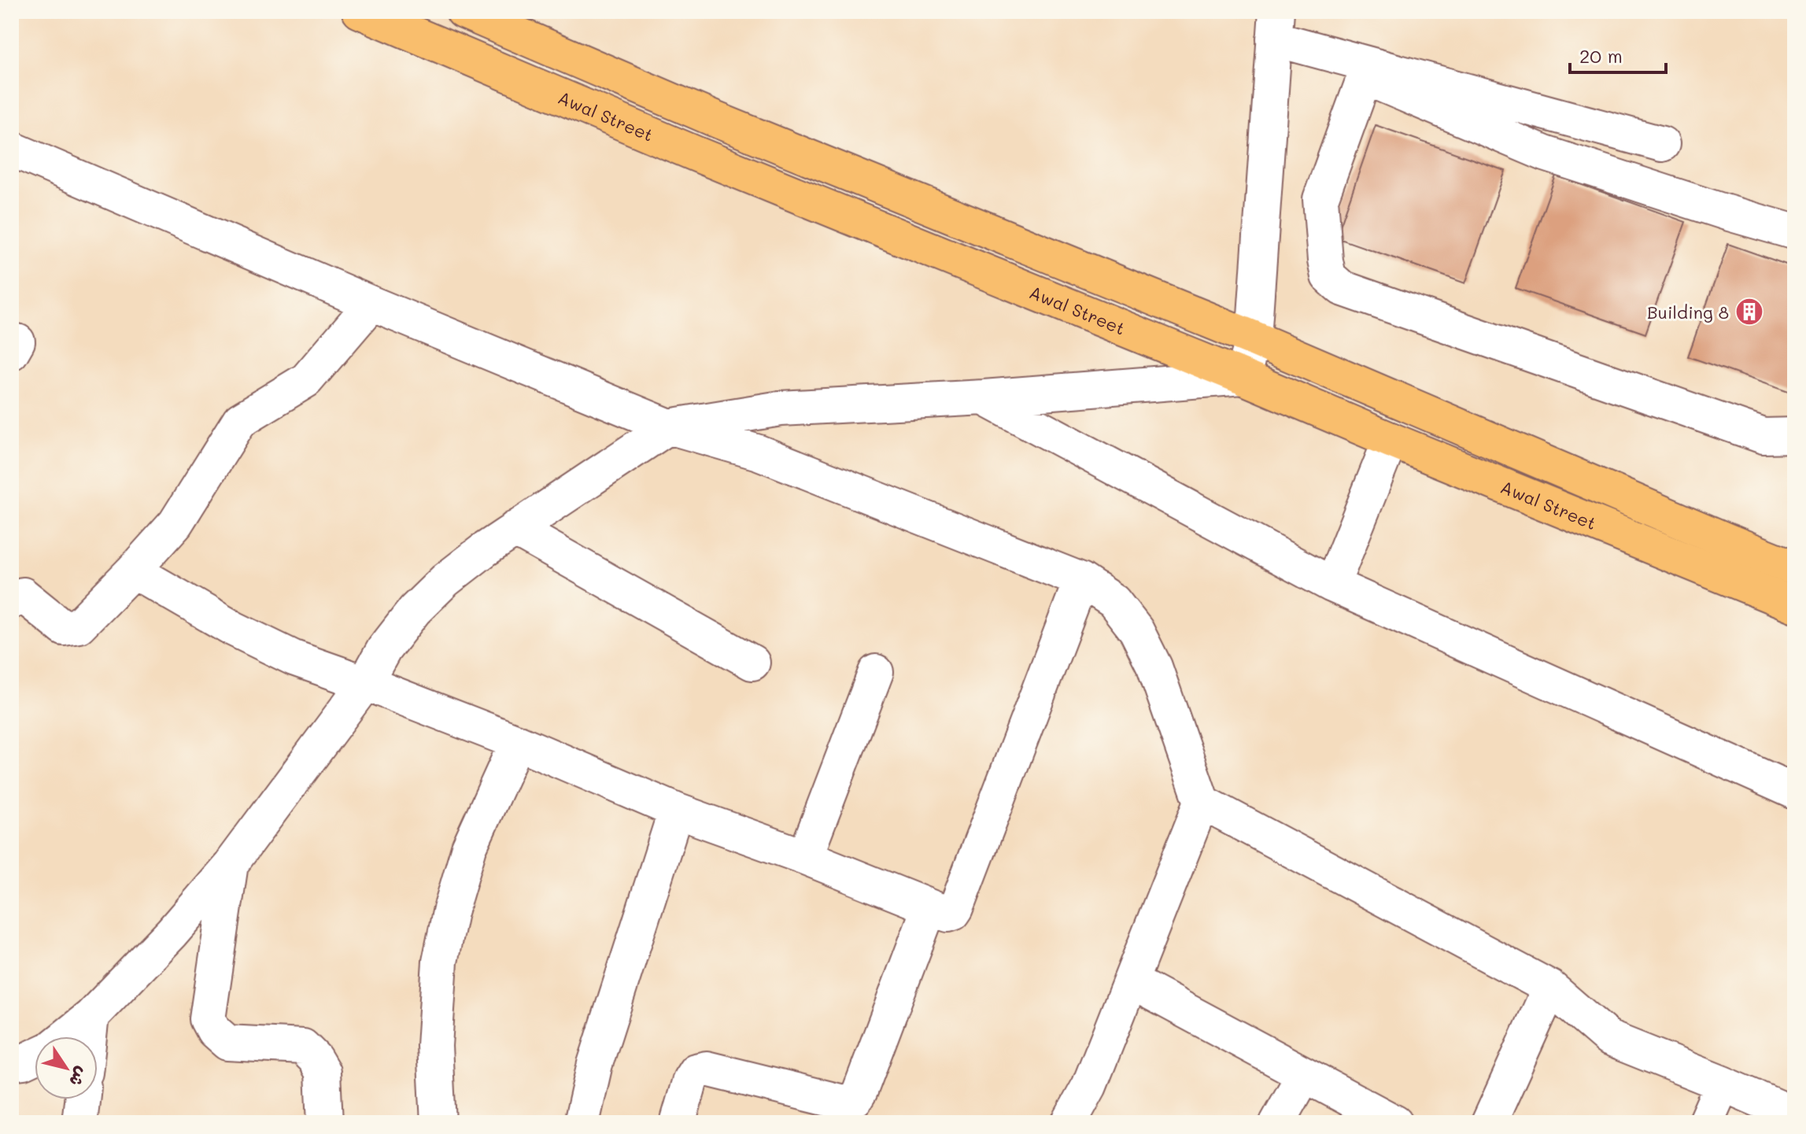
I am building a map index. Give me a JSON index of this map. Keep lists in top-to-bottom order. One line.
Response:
{"streets":{"main road":["Awal Street"]},"places":{"building":["Building 8"]},"scale_bar":"20 m","north":"bottom right"}
